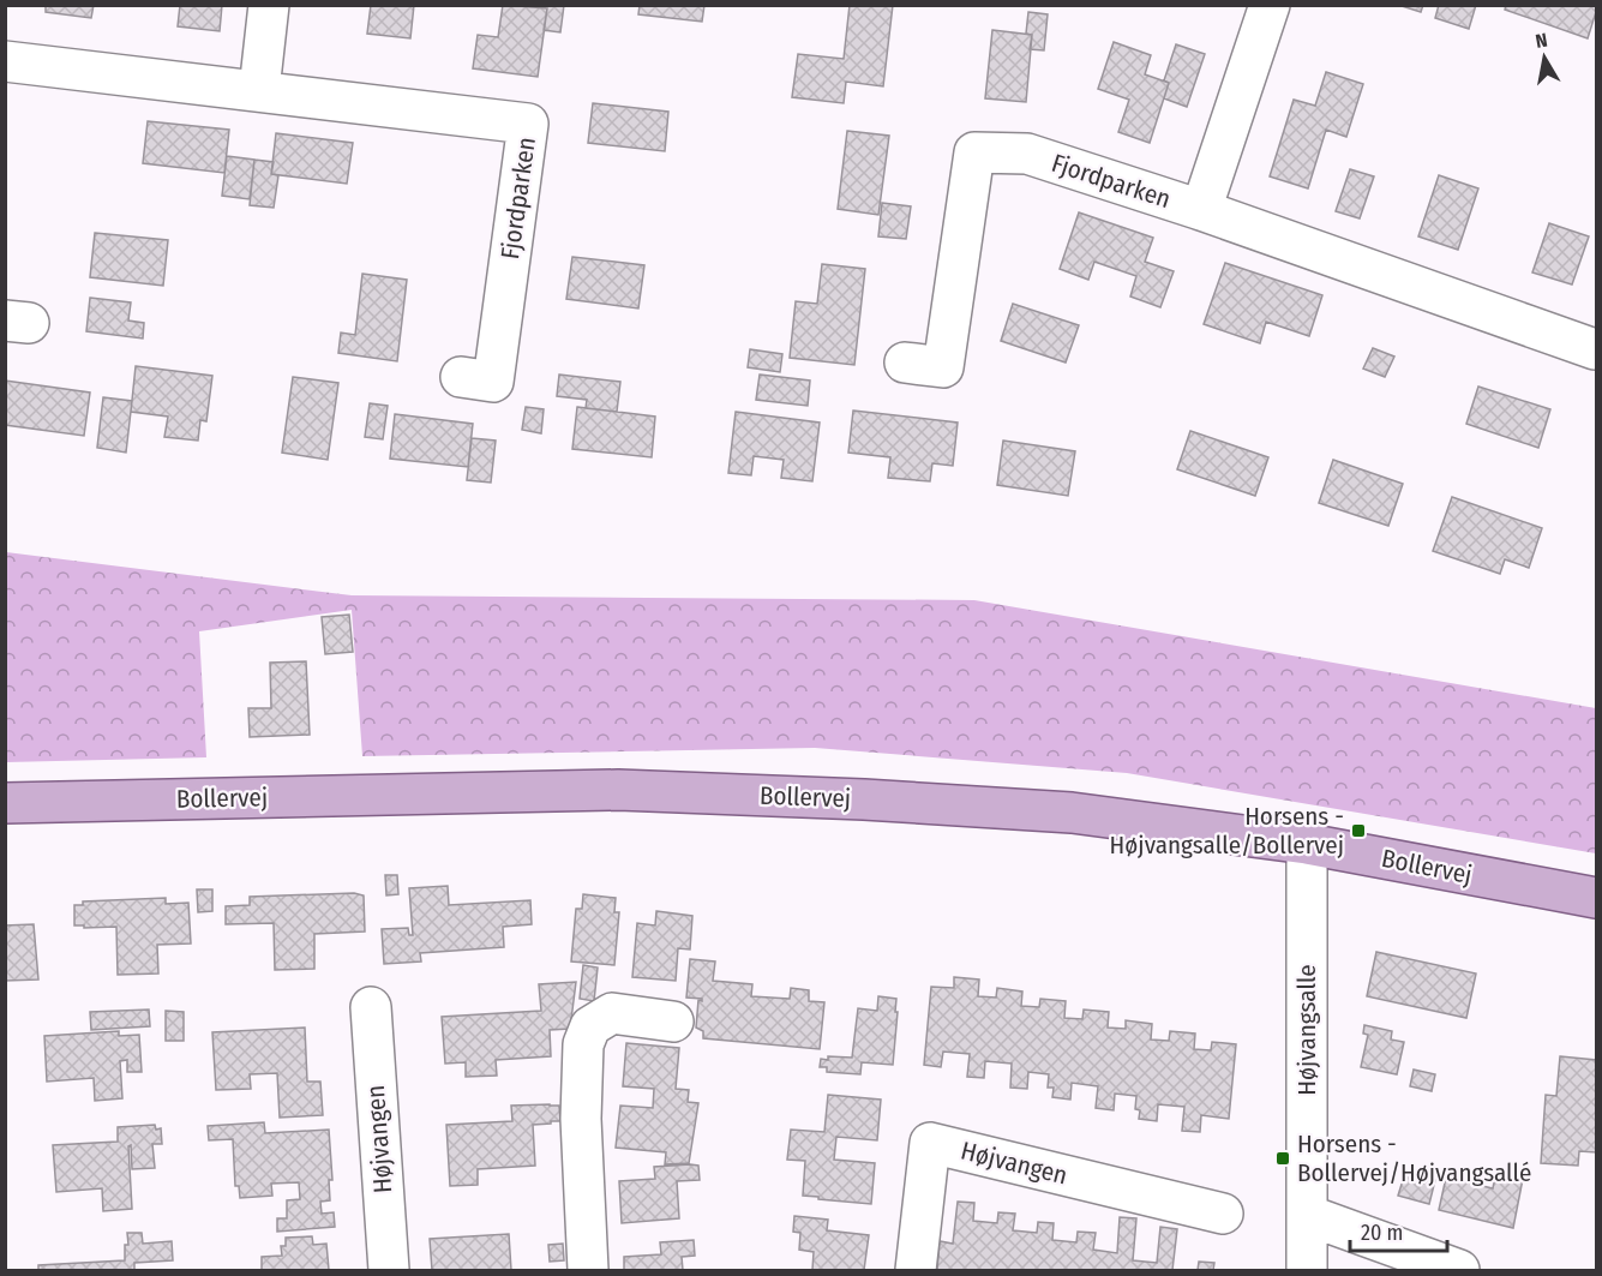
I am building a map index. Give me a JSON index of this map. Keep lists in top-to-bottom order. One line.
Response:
{"streets":{"main road":["Bollervej"],"street":["Fjordparken","Højvangsalle","Højvangen"]},"crossings":[["Bollervej","Højvangsalle"]],"places":{"transit":["Horsens - Højvangsalle/Bollervej","Horsens - Bollervej/Højvangsallé"]},"scale_bar":"20 m","north":"top"}
